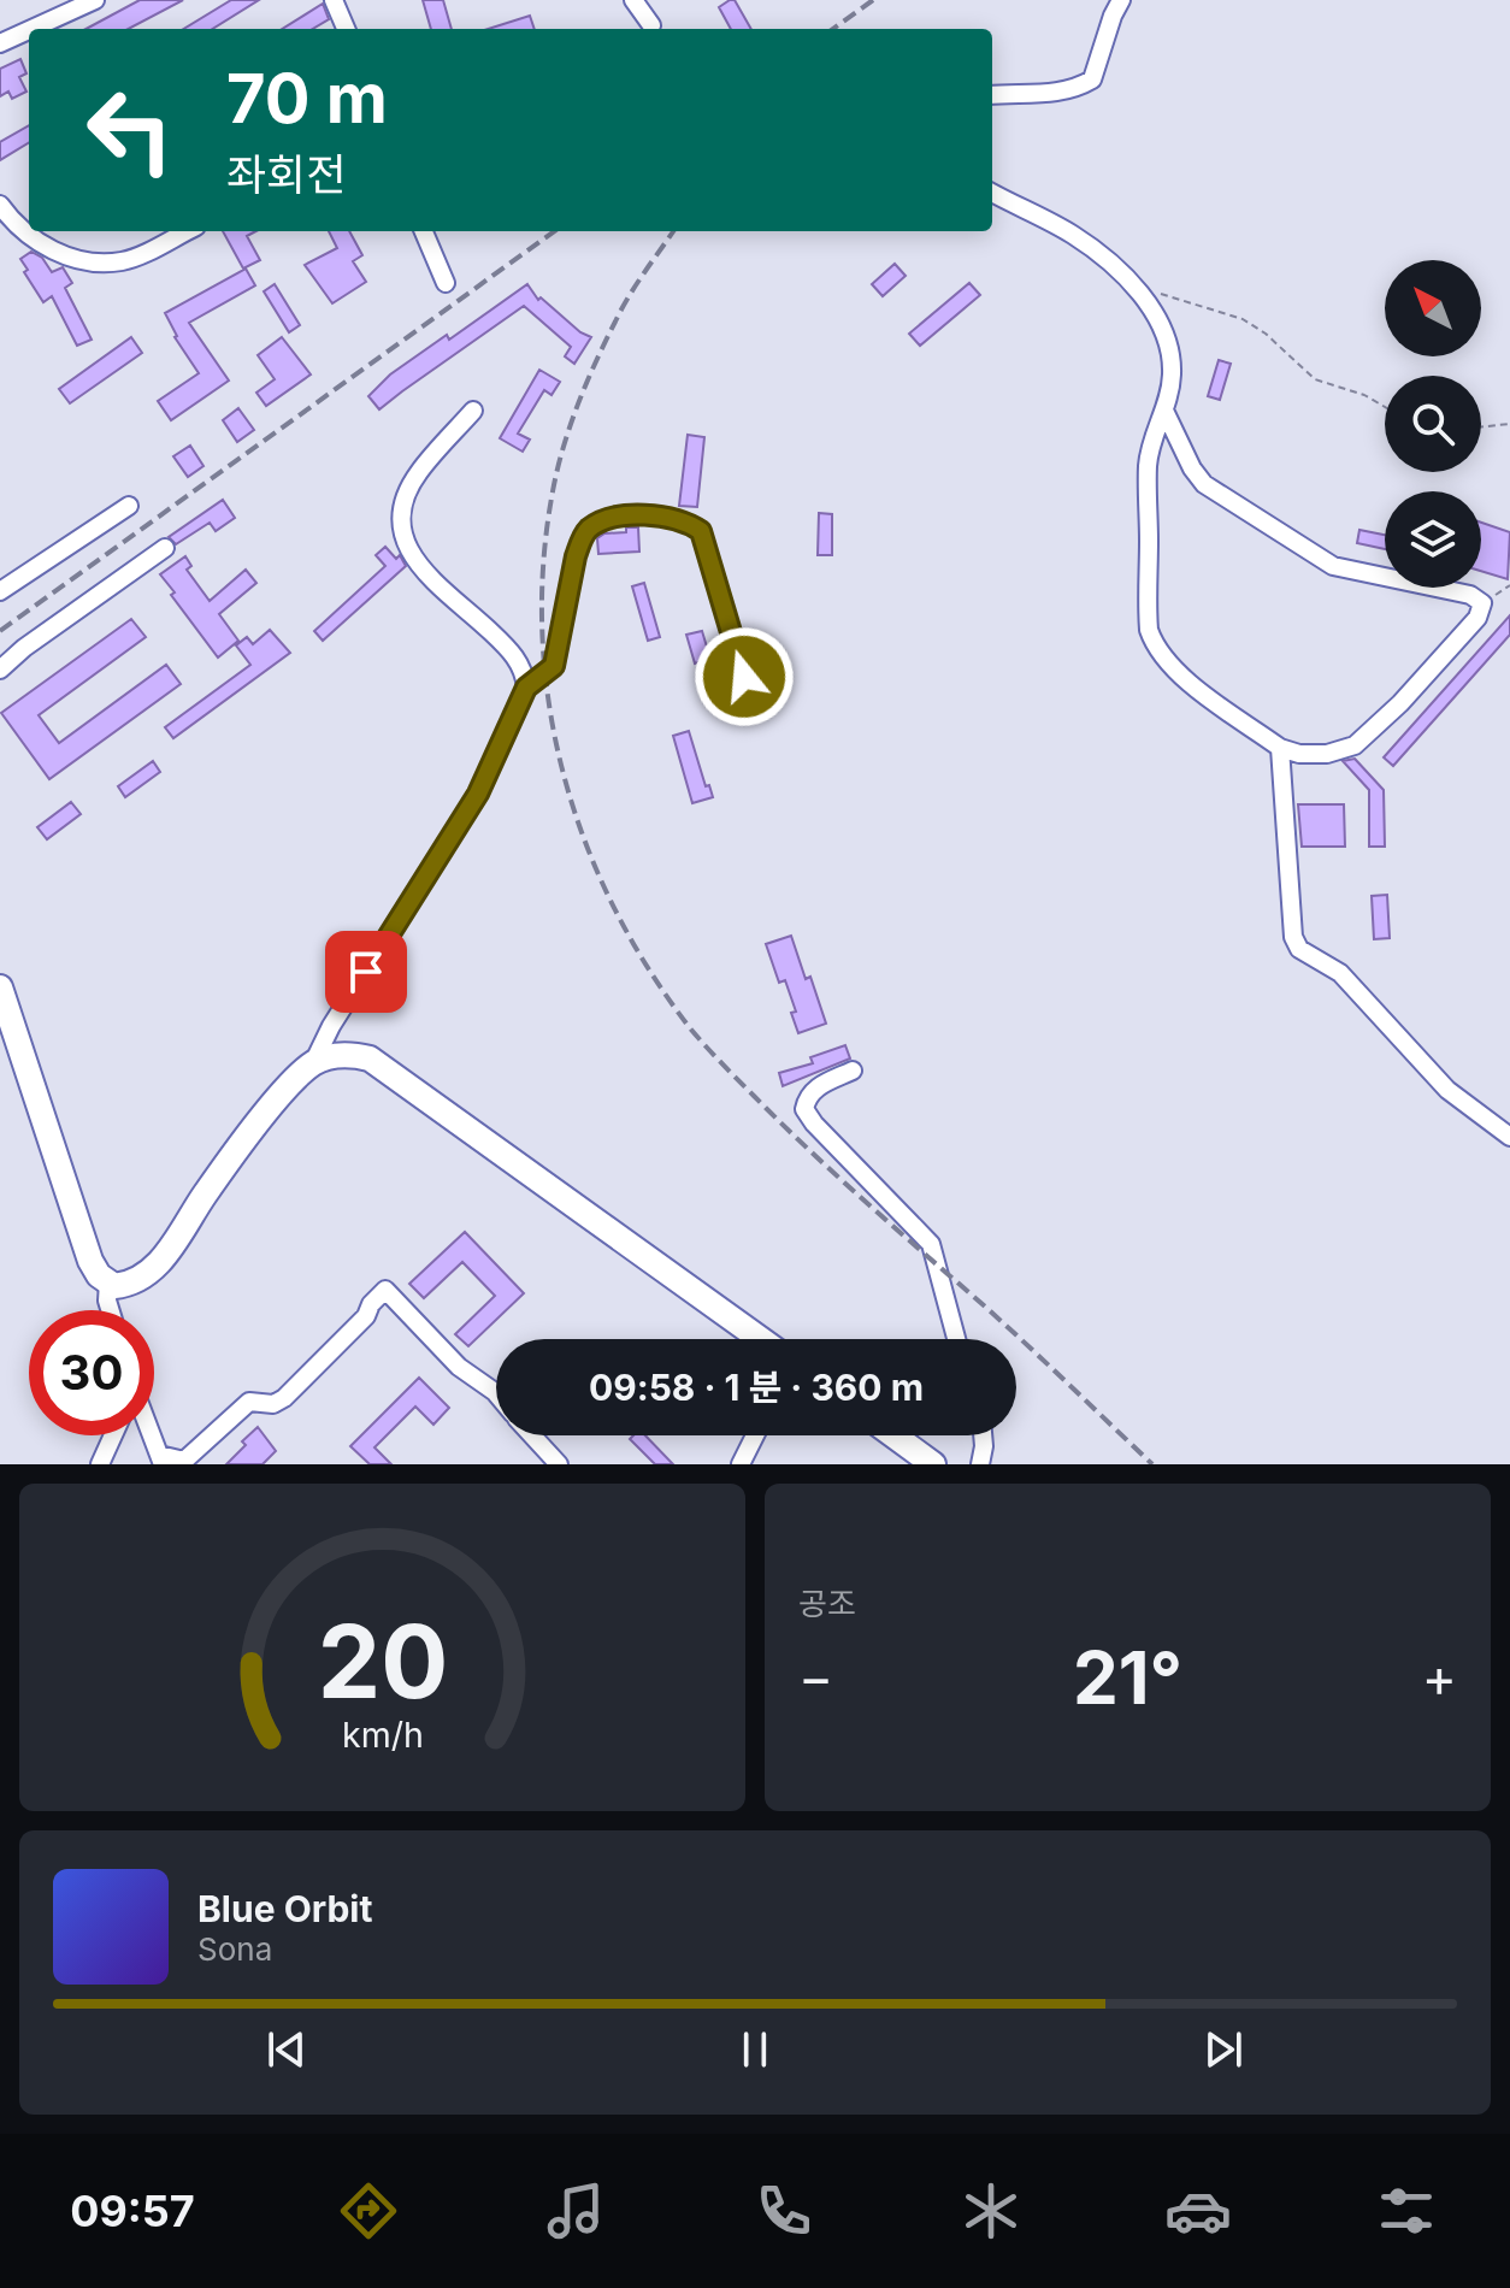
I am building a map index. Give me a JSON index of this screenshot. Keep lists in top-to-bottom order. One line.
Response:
{"north":"top left","page":{"turn":["70 m","좌회전"],"limit":"30","trip":"09:58 · 1 분 · 360 m","tile":"공조","heat":["−","21°","+"],"song":["Blue Orbit","Sona"],"tabs":"09:57","gauge":["20","km/h"]}}
